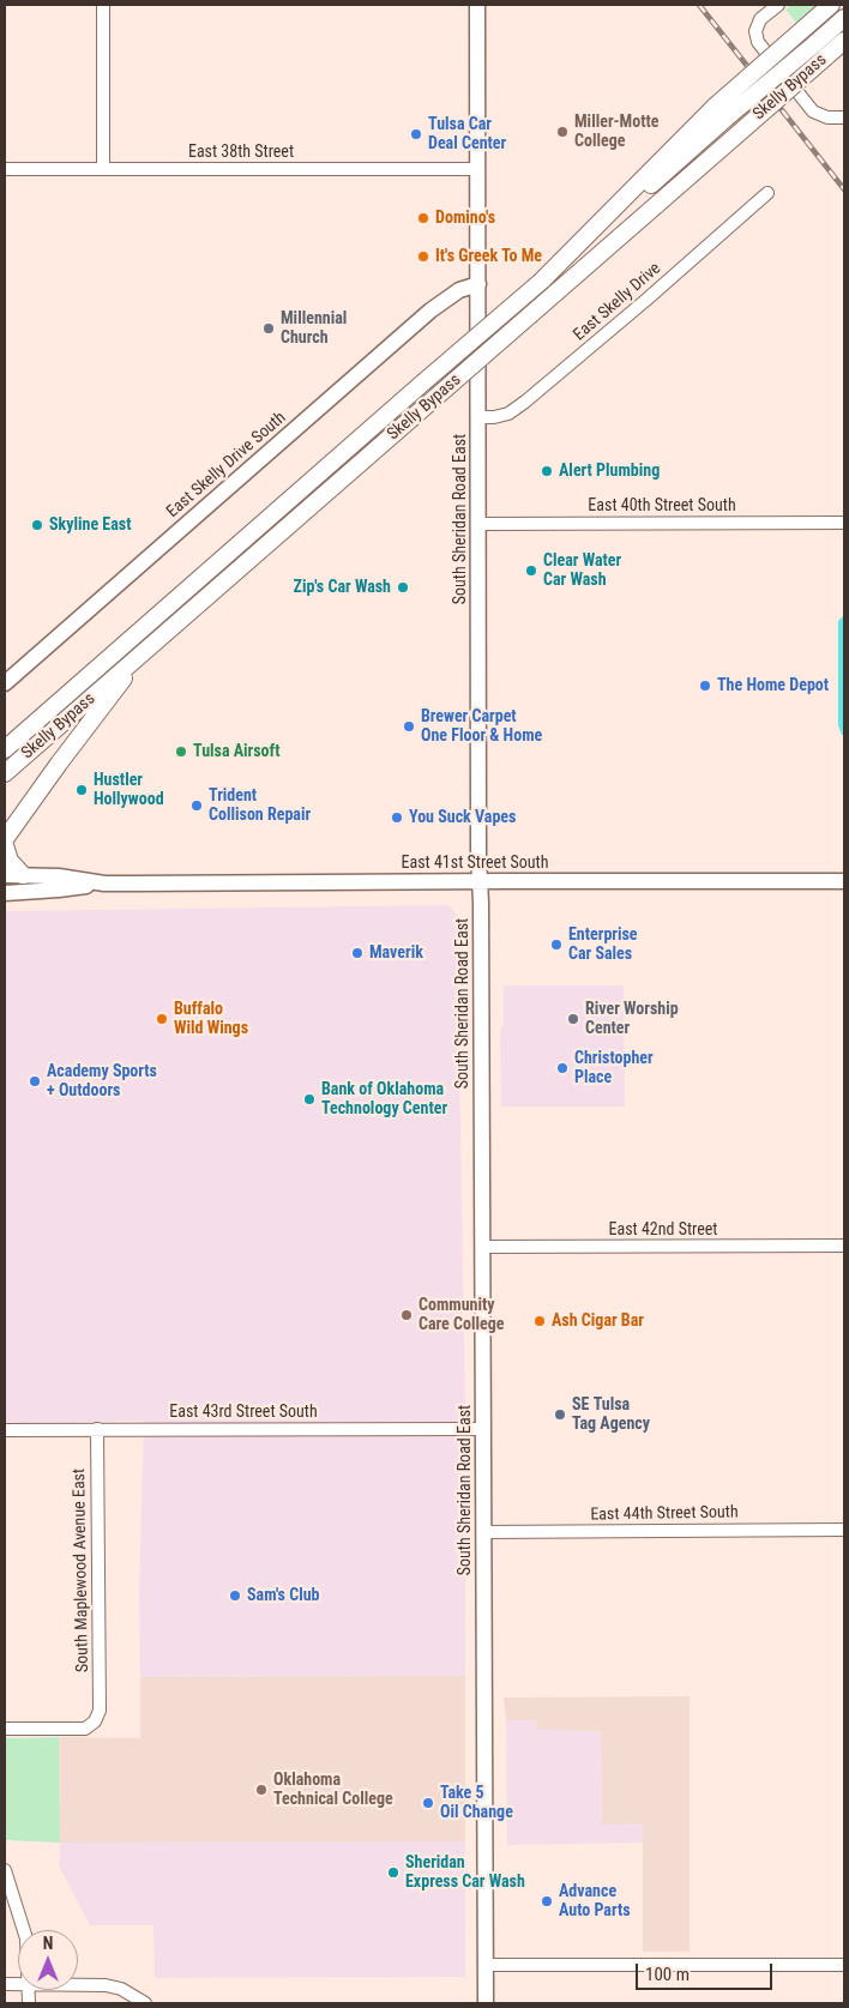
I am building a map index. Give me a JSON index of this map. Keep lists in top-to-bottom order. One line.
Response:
{"streets":{"highway":["Skelly Bypass"],"main road":["East Skelly Drive South","South Sheridan Road East","East 41st Street South"],"street":["East 38th Street","East Skelly Drive","East 40th Street South","East 42nd Street","East 43rd Street South","East 44th Street South","South Maplewood Avenue East"]},"crossings":[["East 38th Street","South Sheridan Road East"],["East Skelly Drive","South Sheridan Road East"],["East Skelly Drive South","South Sheridan Road East"],["East 40th Street South","South Sheridan Road East"],["South Sheridan Road East","East 41st Street South"],["South Sheridan Road East","East 42nd Street"],["South Sheridan Road East","East 43rd Street South"],["South Sheridan Road East","East 44th Street South"],["East 43rd Street South","South Maplewood Avenue East"]],"places":["Miller-Motte College","Tulsa Car Deal Center","Domino's","It's Greek To Me","Millennial Church","Alert Plumbing","Skyline East","Clear Water Car Wash","Zip's Car Wash","The Home Depot","Brewer Carpet One Floor & Home","Tulsa Airsoft","Hustler Hollywood","Trident Collison Repair","You Suck Vapes","Enterprise Car Sales","Maverik","Buffalo Wild Wings","River Worship Center","Christopher Place","Academy Sports + Outdoors","Bank of Oklahoma Technology Center","Community Care College","Ash Cigar Bar","SE Tulsa Tag Agency","Sam's Club","Oklahoma Technical College","Take 5 Oil Change","Sheridan Express Car Wash","Advance Auto Parts"],"scale_bar":"100 m","north":"top"}
